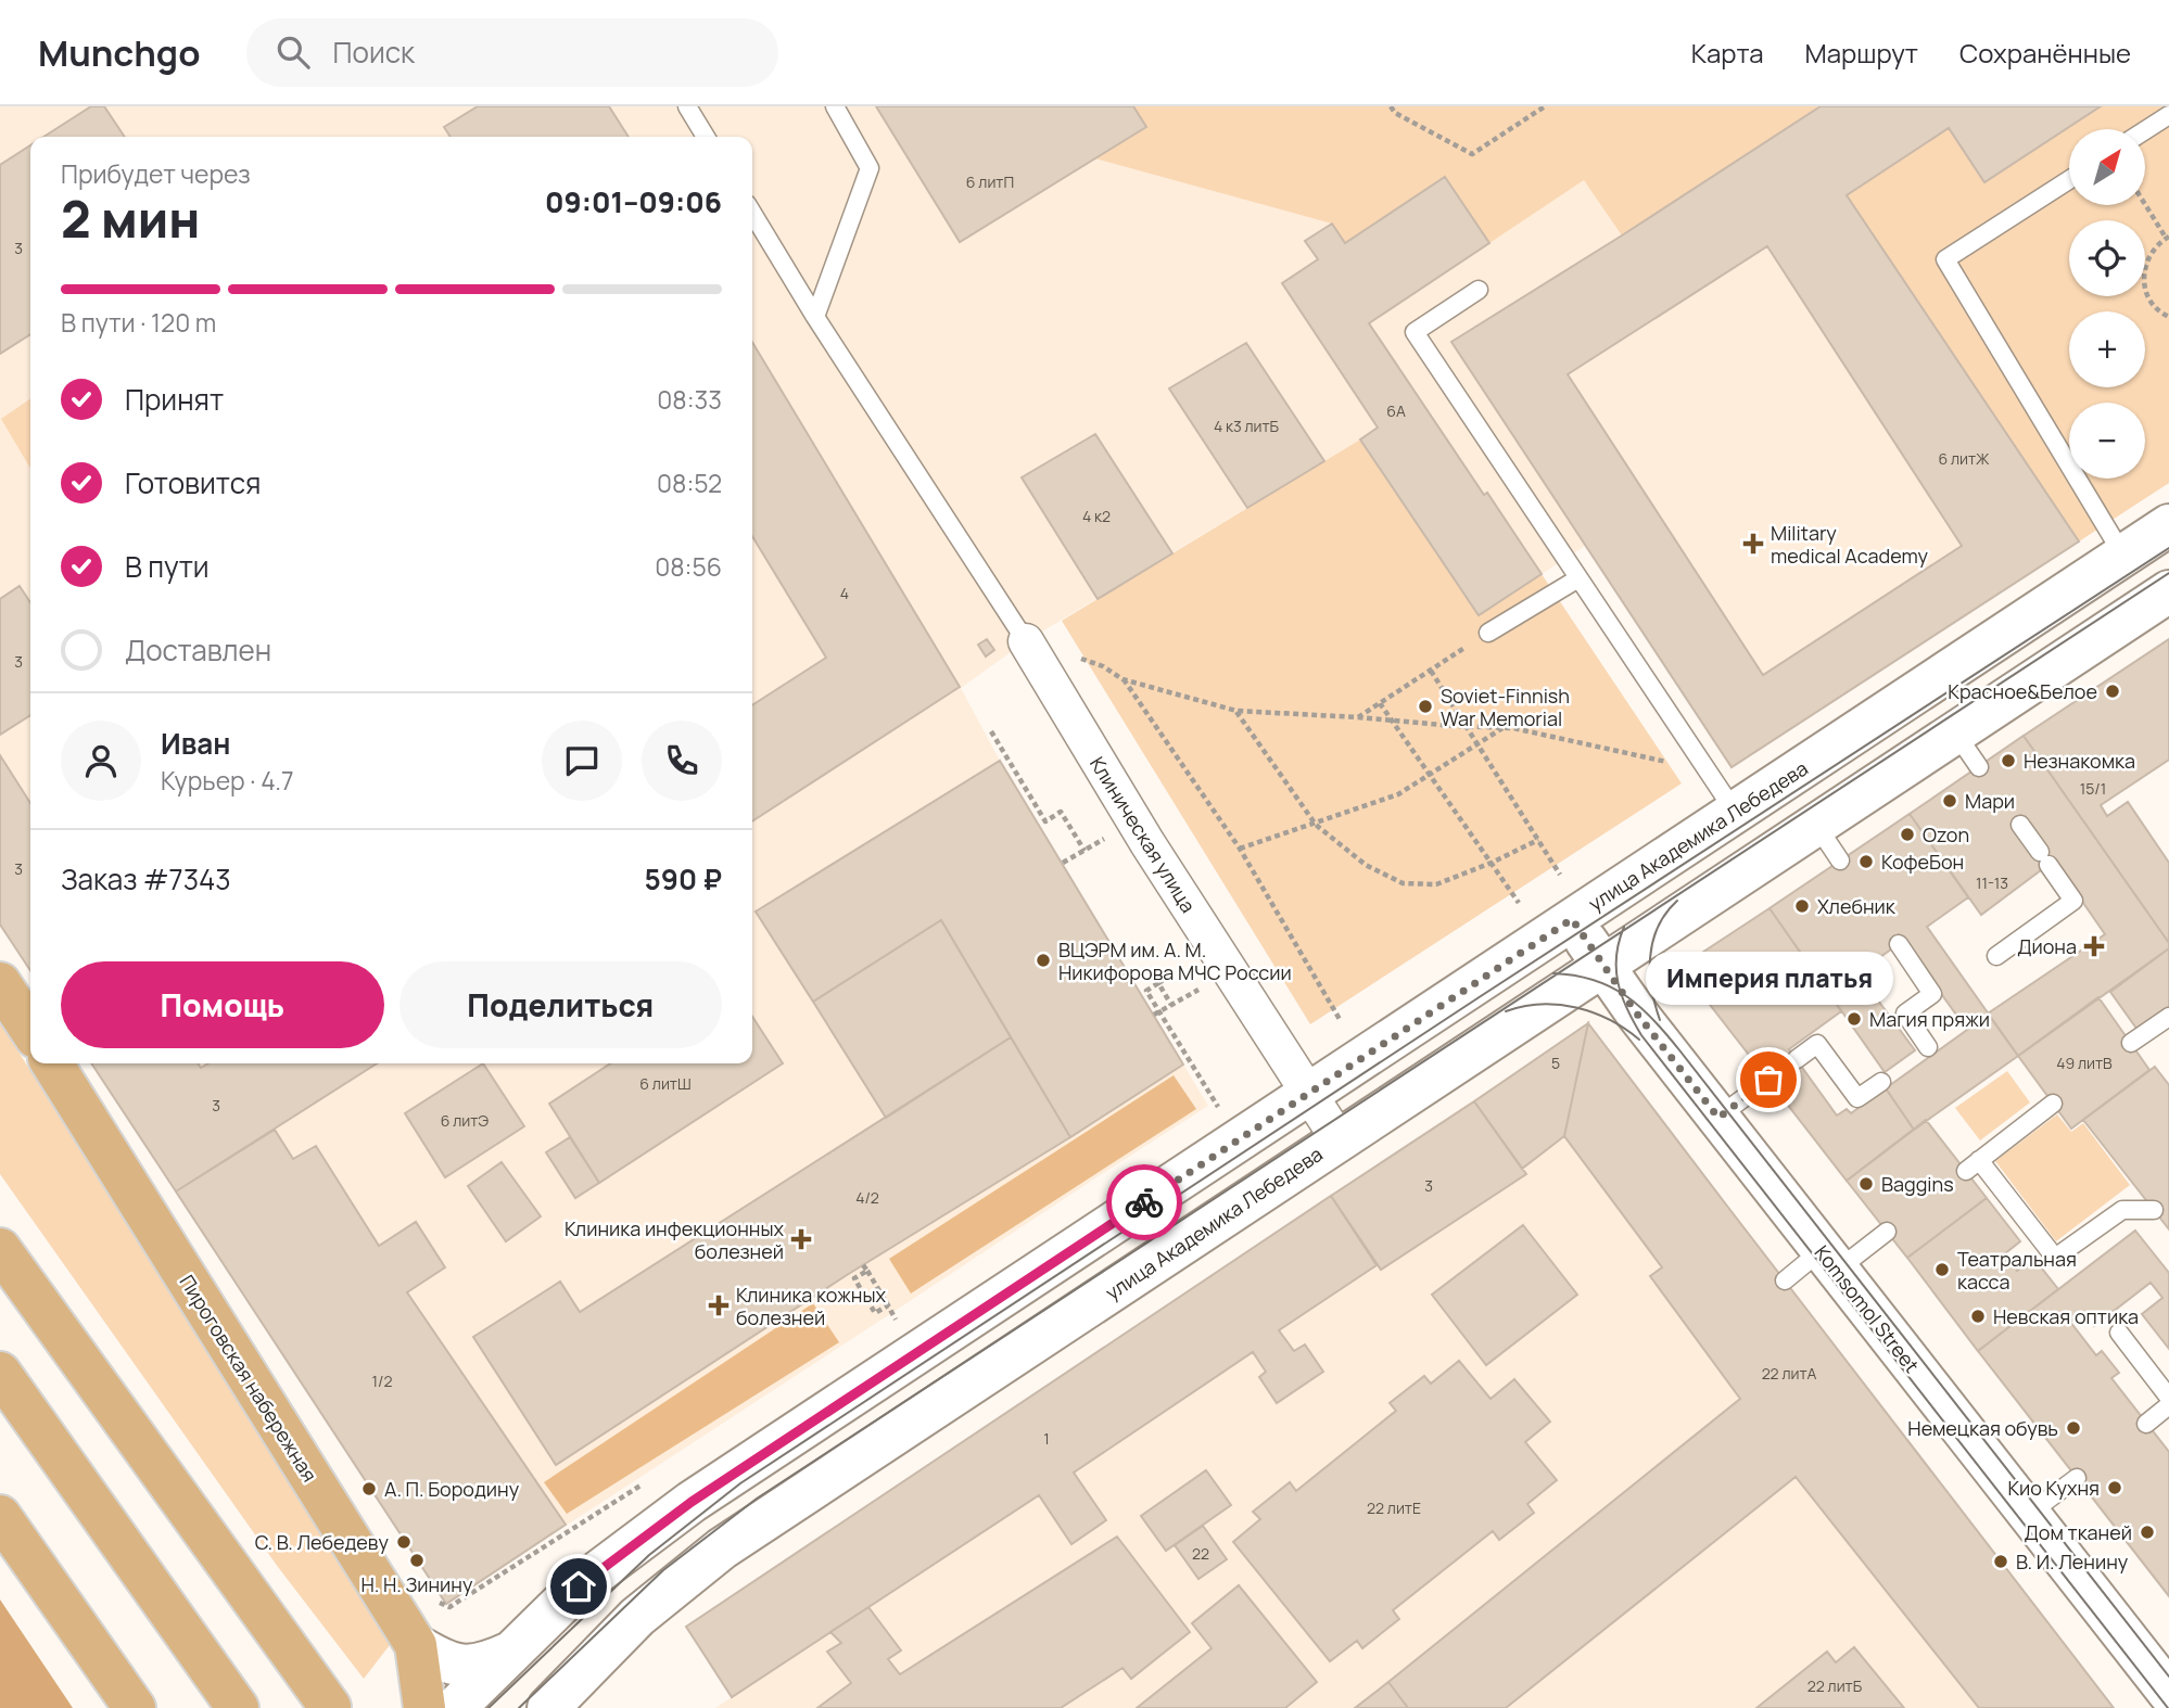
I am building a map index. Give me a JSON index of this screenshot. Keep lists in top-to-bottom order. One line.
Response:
{"streets":{"main road":["улица Академика Лебедева","Komsomol Street","Пироговская набережная"],"street":["Клиническая улица"]},"crossings":[["Клиническая улица","улица Академика Лебедева"],["улица Академика Лебедева","Komsomol Street"]],"places":{"health":["Military medical Academy","Диона","Клиника инфекционных болезней","Клиника кожных болезней"],"other":["Красное&Белое","Soviet-Finnish War Memorial","Незнакомка","Мари","Ozon","КофеБон","Хлебник","ВЦЭРМ им. А. М. Никифорова МЧС России","Магия пряжи","Империя платья","Baggins","Театральная касса","Невская оптика","Немецкая обувь","Кио Кухня","А. П. Бородину","Дом тканей","С. В. Лебедеву","Н. Н. Зинину","В. И. Ленину"]},"house_numbers":["6 литП","3","6А","4 к3 литБ","6 литЖ","4 к2","4","3","15/1","3","11-13","5","49 литВ","6 литШ","3","6 литЭ","3","4/2","22 литА","1/2","1","22 литЕ","22","22 литБ"],"north":"top right","page":{"header":"Munchgo","search":"Поиск","nav":["Карта","Маршрут","Сохранённые"],"map_buttons":["+","−"],"heading":["2 мин","Прибудет через","09:01–09:06"],"panel":["Иван","Курьер · 4.7","Заказ #7343","590 ₽"],"bar":"В пути · 120 m","list":[["Принят","08:33"],["Готовится","08:52"],["В пути","08:56"],"Доставлен"],"buttons":["Помощь","Поделиться"],"bubble":"Империя платья"}}
